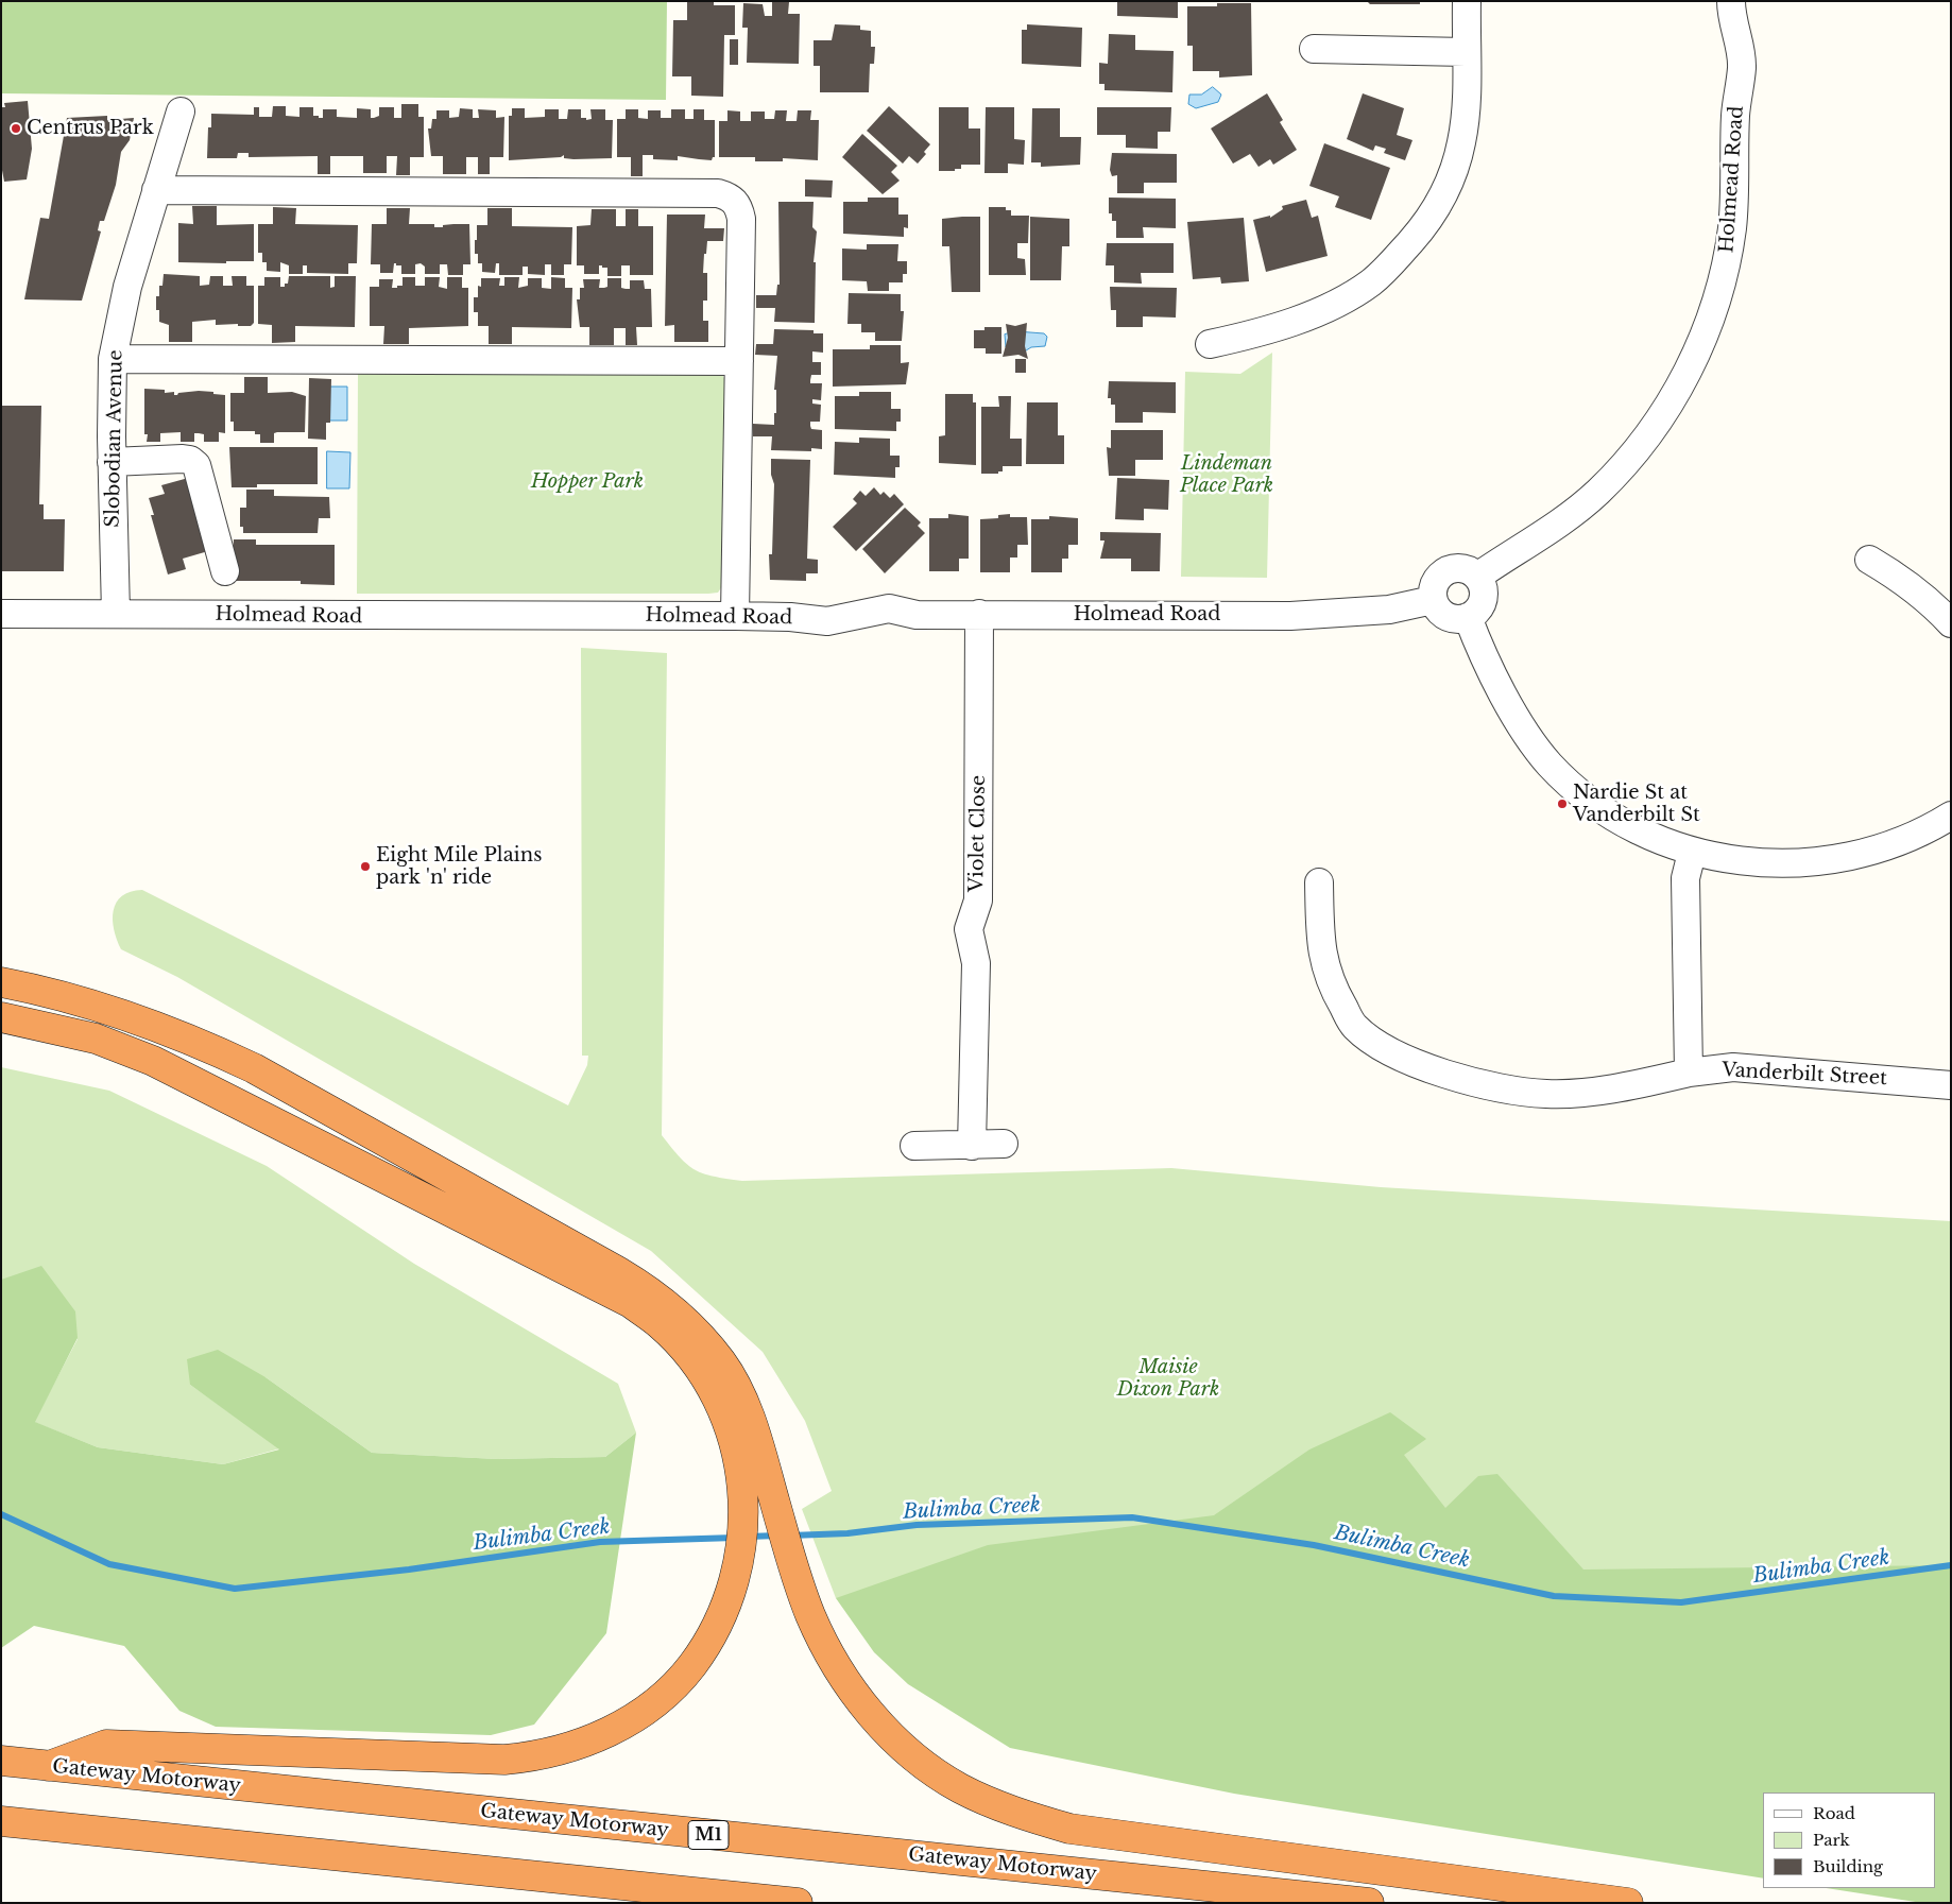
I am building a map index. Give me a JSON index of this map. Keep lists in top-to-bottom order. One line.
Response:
{"streets":{"highway":["Gateway Motorway","M1"],"street":["Holmead Road","Slobodian Avenue","Violet Close","Vanderbilt Street"]},"crossings":[["Holmead Road","Slobodian Avenue"],["Holmead Road","Violet Close"]],"water":["Bulimba Creek"],"parks":["Lindeman Place Park","Hopper Park","Maisie Dixon Park"],"places":["Centrus Park","Nardie St at Vanderbilt St","Eight Mile Plains park 'n' ride"],"legend":["Road","Park","Building"]}
